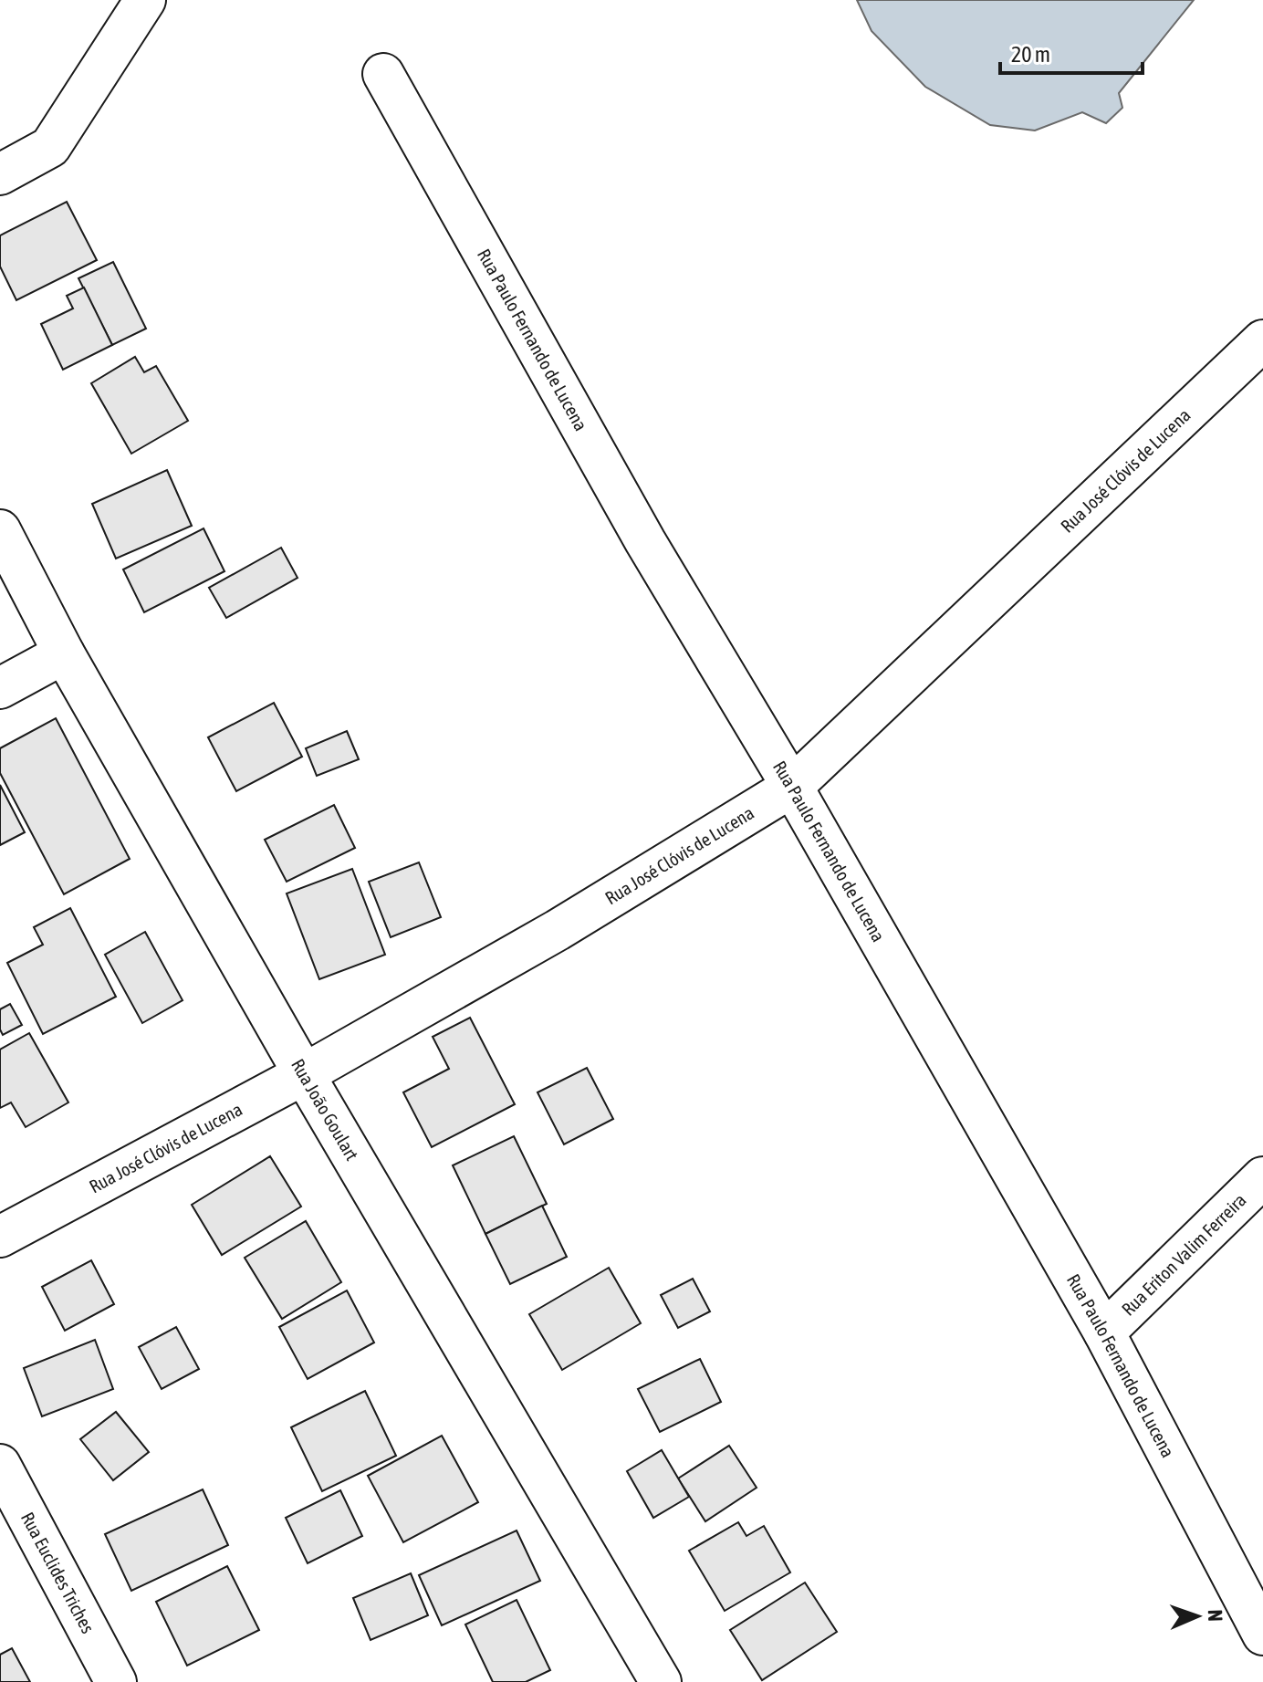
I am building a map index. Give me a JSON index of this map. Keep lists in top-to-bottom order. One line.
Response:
{"streets":{"street":["Rua Paulo Fernando de Lucena","Rua José Clóvis de Lucena","Rua João Goulart","Rua Eriton Valim Ferreira","Rua Euclides Triches"]},"crossings":[["Rua Paulo Fernando de Lucena","Rua José Clóvis de Lucena"],["Rua Paulo Fernando de Lucena","Rua Eriton Valim Ferreira"],["Rua José Clóvis de Lucena","Rua João Goulart"]],"scale_bar":"20 m","north":"right"}
